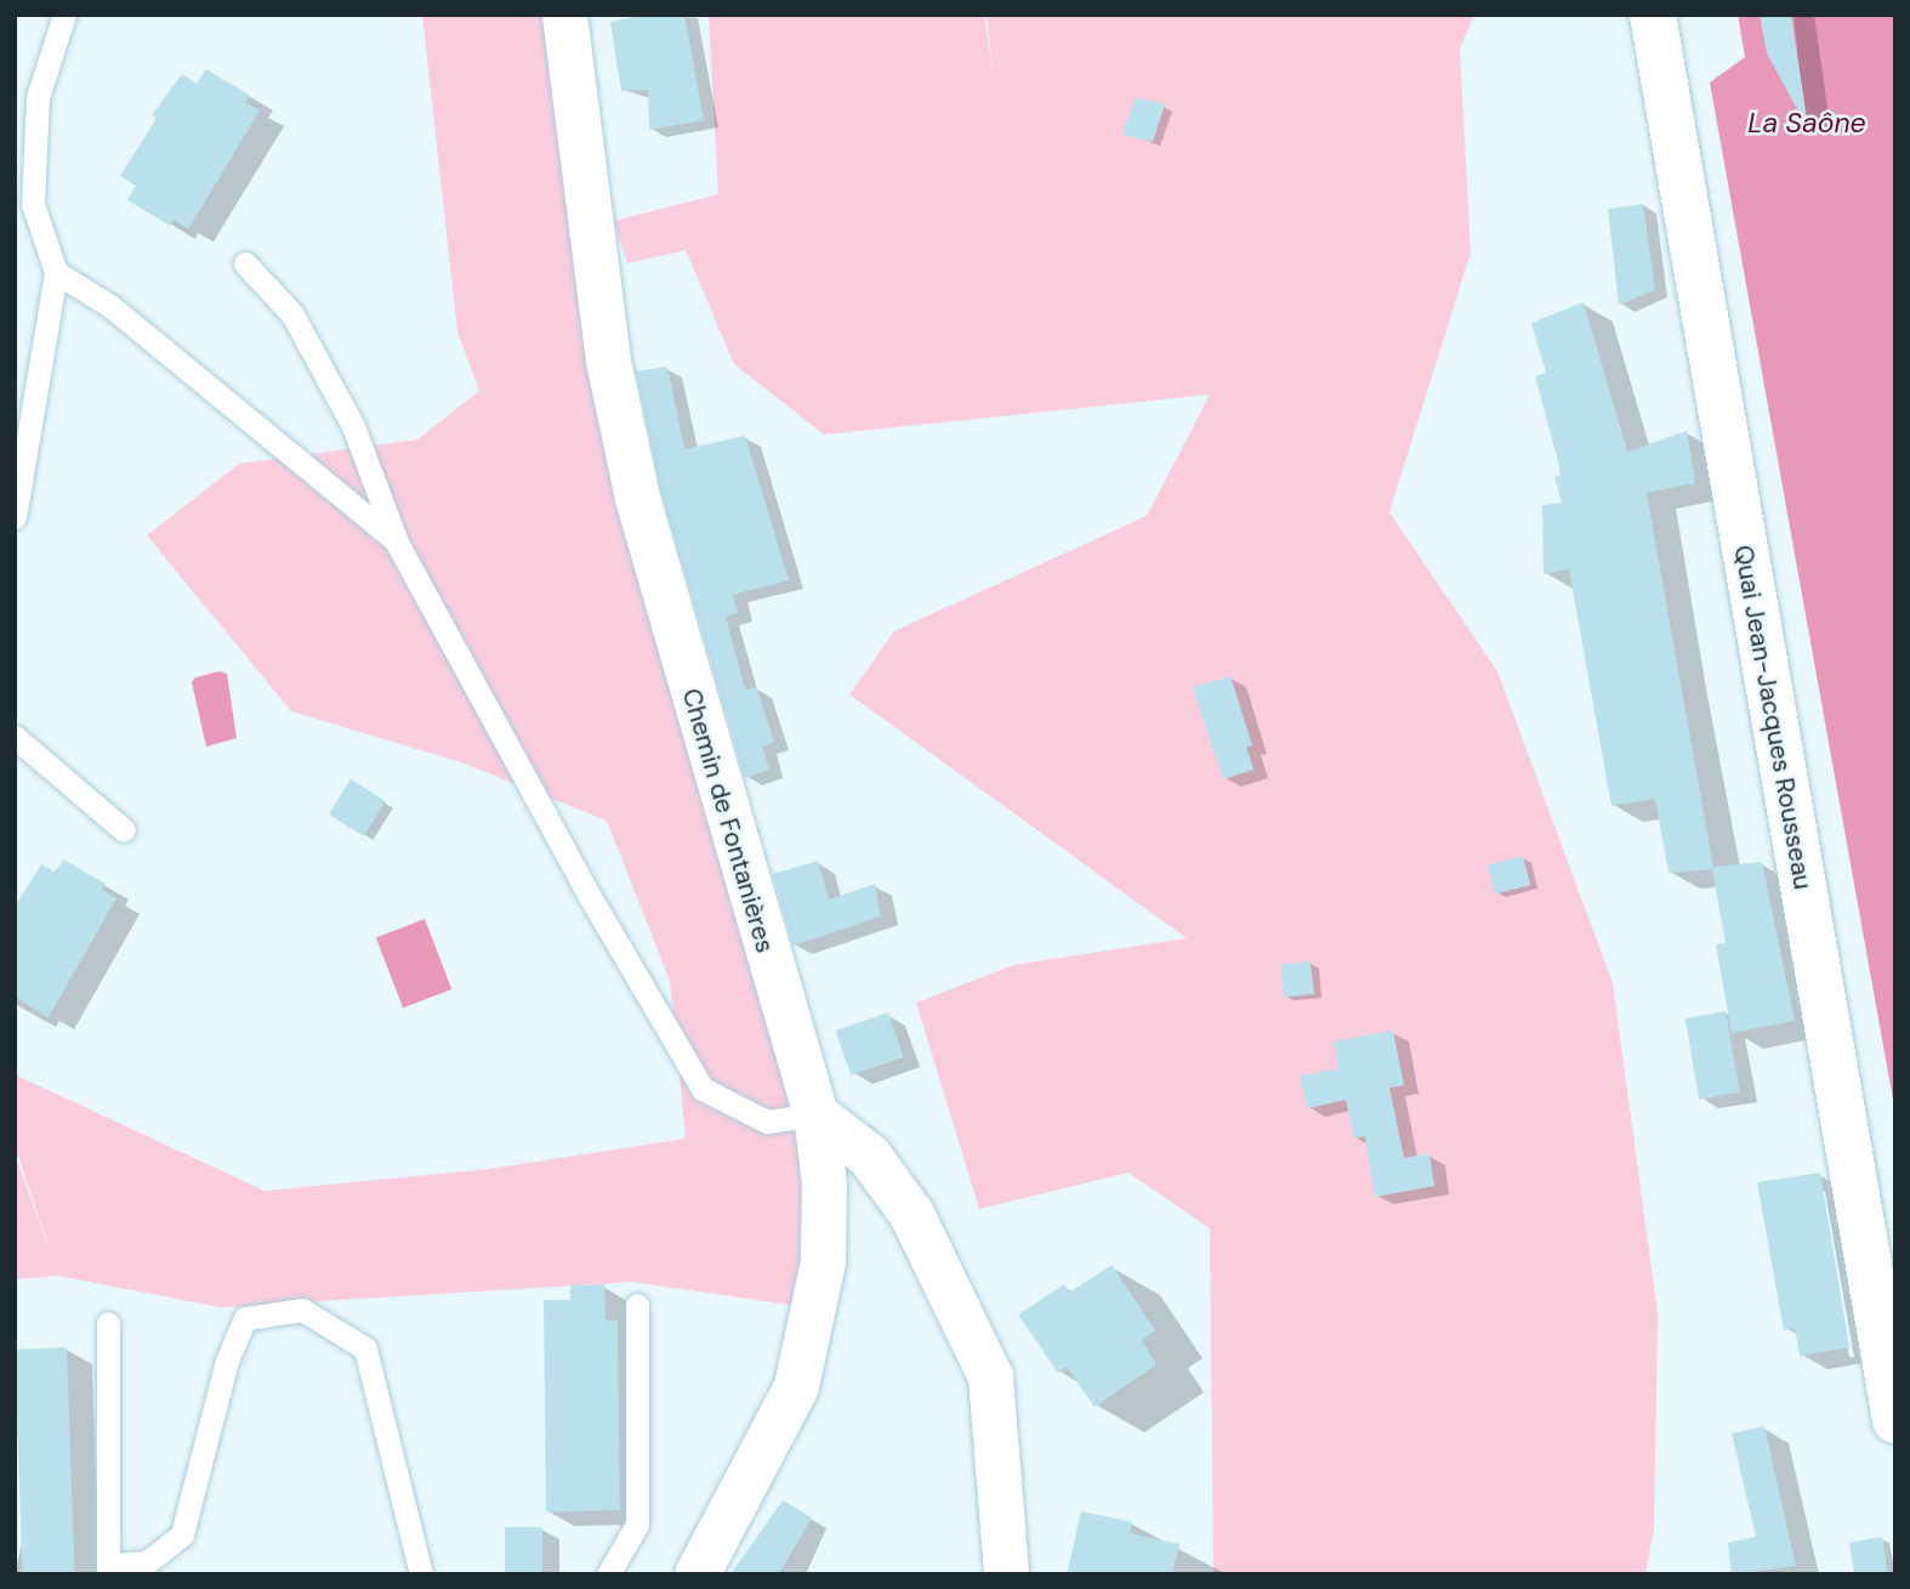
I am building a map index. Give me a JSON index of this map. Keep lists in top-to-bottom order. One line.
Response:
{"streets":{"street":["Quai Jean-Jacques Rousseau","Chemin de Fontanières"]},"water":["La Saône"]}
